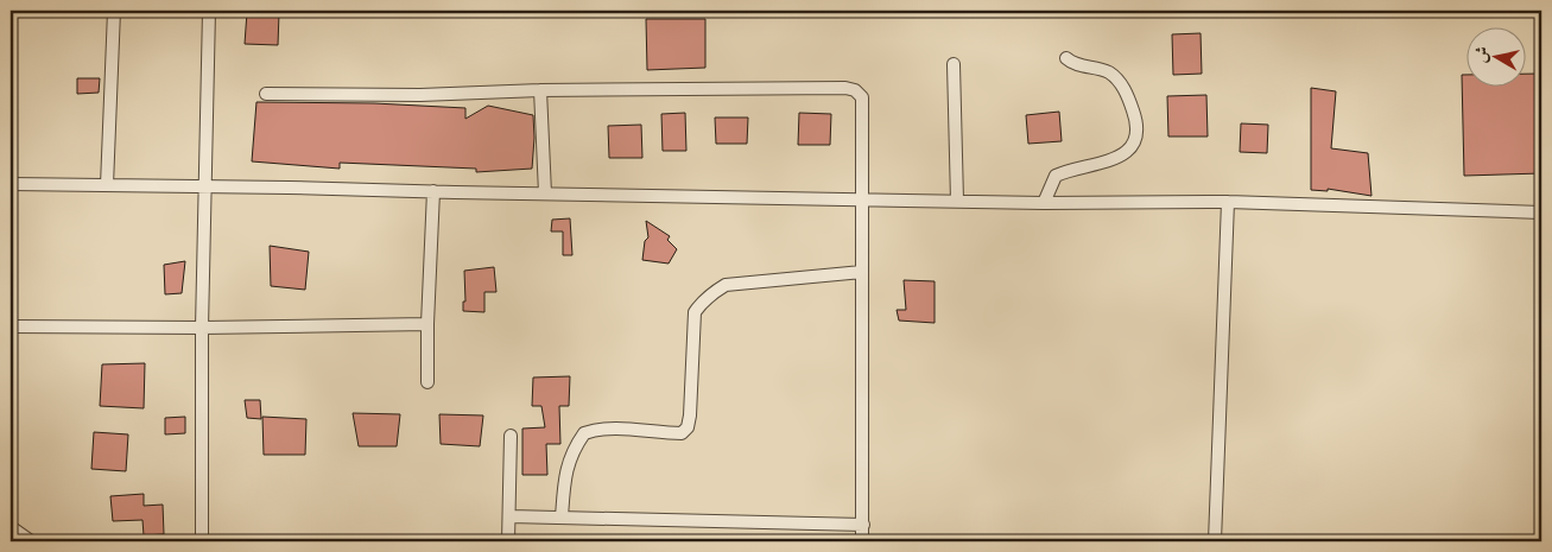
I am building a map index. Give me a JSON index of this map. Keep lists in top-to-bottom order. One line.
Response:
{"north":"left"}
